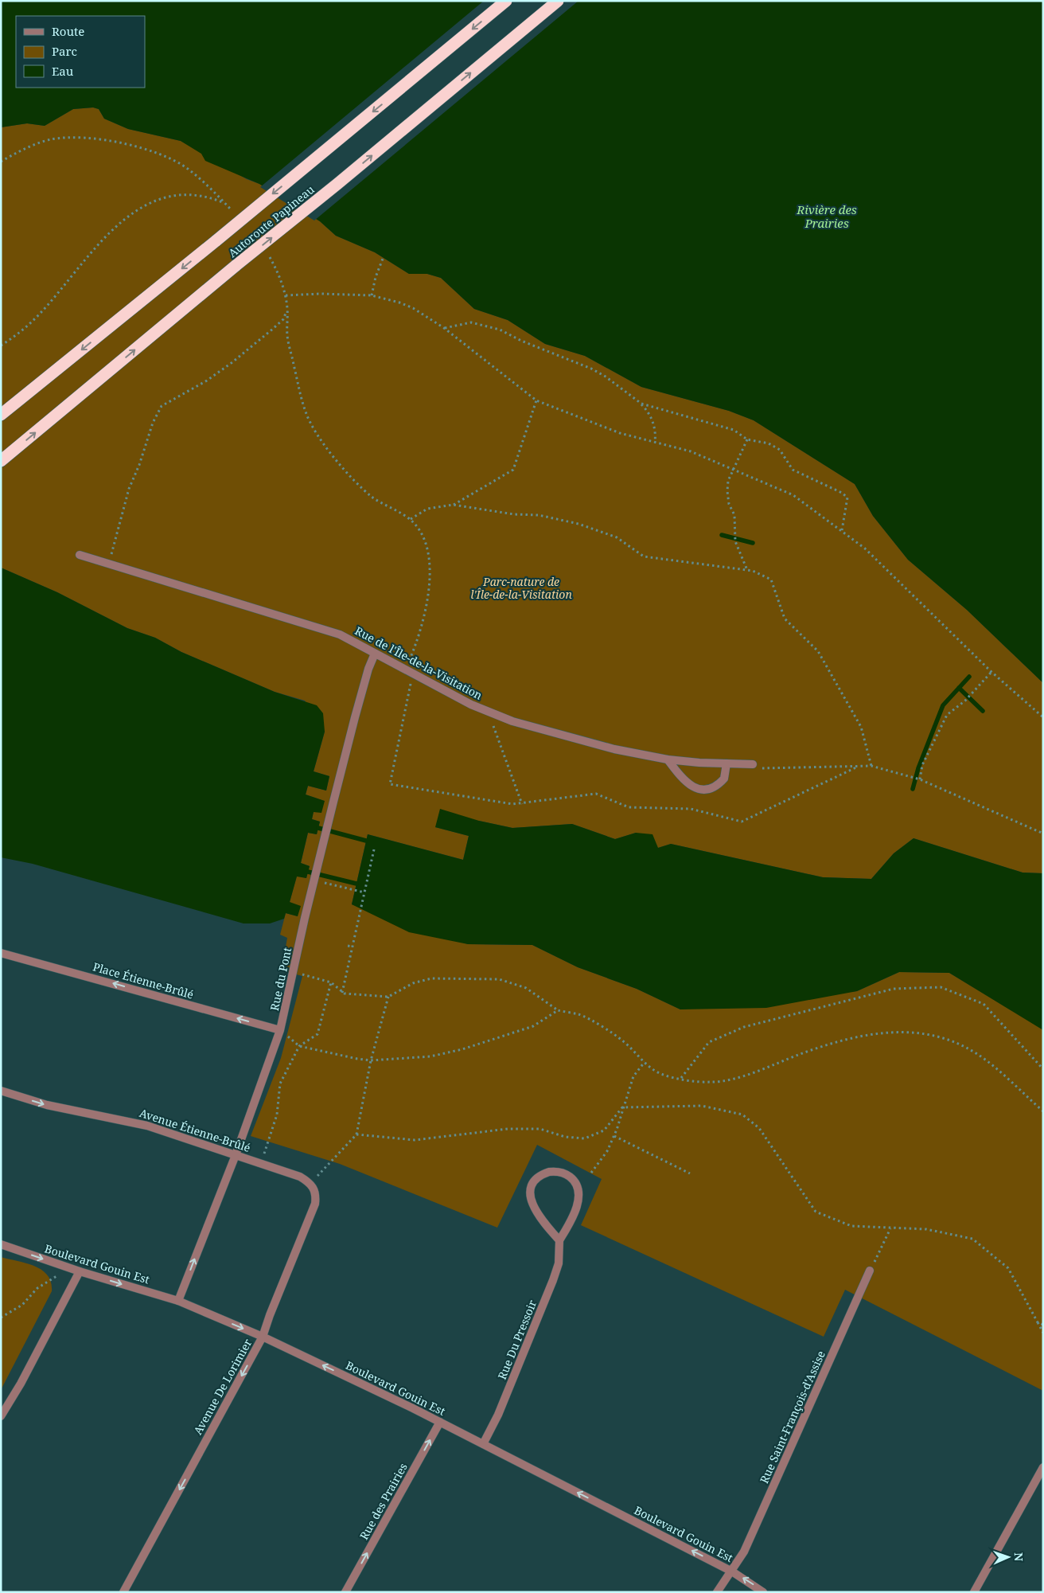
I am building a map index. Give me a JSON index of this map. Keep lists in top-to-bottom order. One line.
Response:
{"streets":{"highway":["Autoroute Papineau"],"street":["Rue de l'Île-de-la-Visitation","Rue du Pont","Place Étienne-Brûlé","Avenue Étienne-Brûlé","Boulevard Gouin Est","Rue Du Pressoir","Avenue De Lorimier","Rue Saint-François-d'Assise","Rue des Prairies"]},"crossings":[["Rue de l'Île-de-la-Visitation","Rue du Pont"],["Rue du Pont","Place Étienne-Brûlé"],["Rue du Pont","Avenue Étienne-Brûlé"],["Rue du Pont","Boulevard Gouin Est"],["Avenue Étienne-Brûlé","Avenue De Lorimier"],["Boulevard Gouin Est","Rue Du Pressoir"],["Boulevard Gouin Est","Avenue De Lorimier"],["Boulevard Gouin Est","Rue Saint-François-d'Assise"],["Boulevard Gouin Est","Rue des Prairies"]],"one_way":["Place Étienne-Brûlé","Avenue Étienne-Brûlé","Avenue De Lorimier","Rue des Prairies"],"water":["Rivière des Prairies"],"parks":["Parc-nature de l'Île-de-la-Visitation"],"legend":["Route","Parc","Eau"],"north":"right"}
